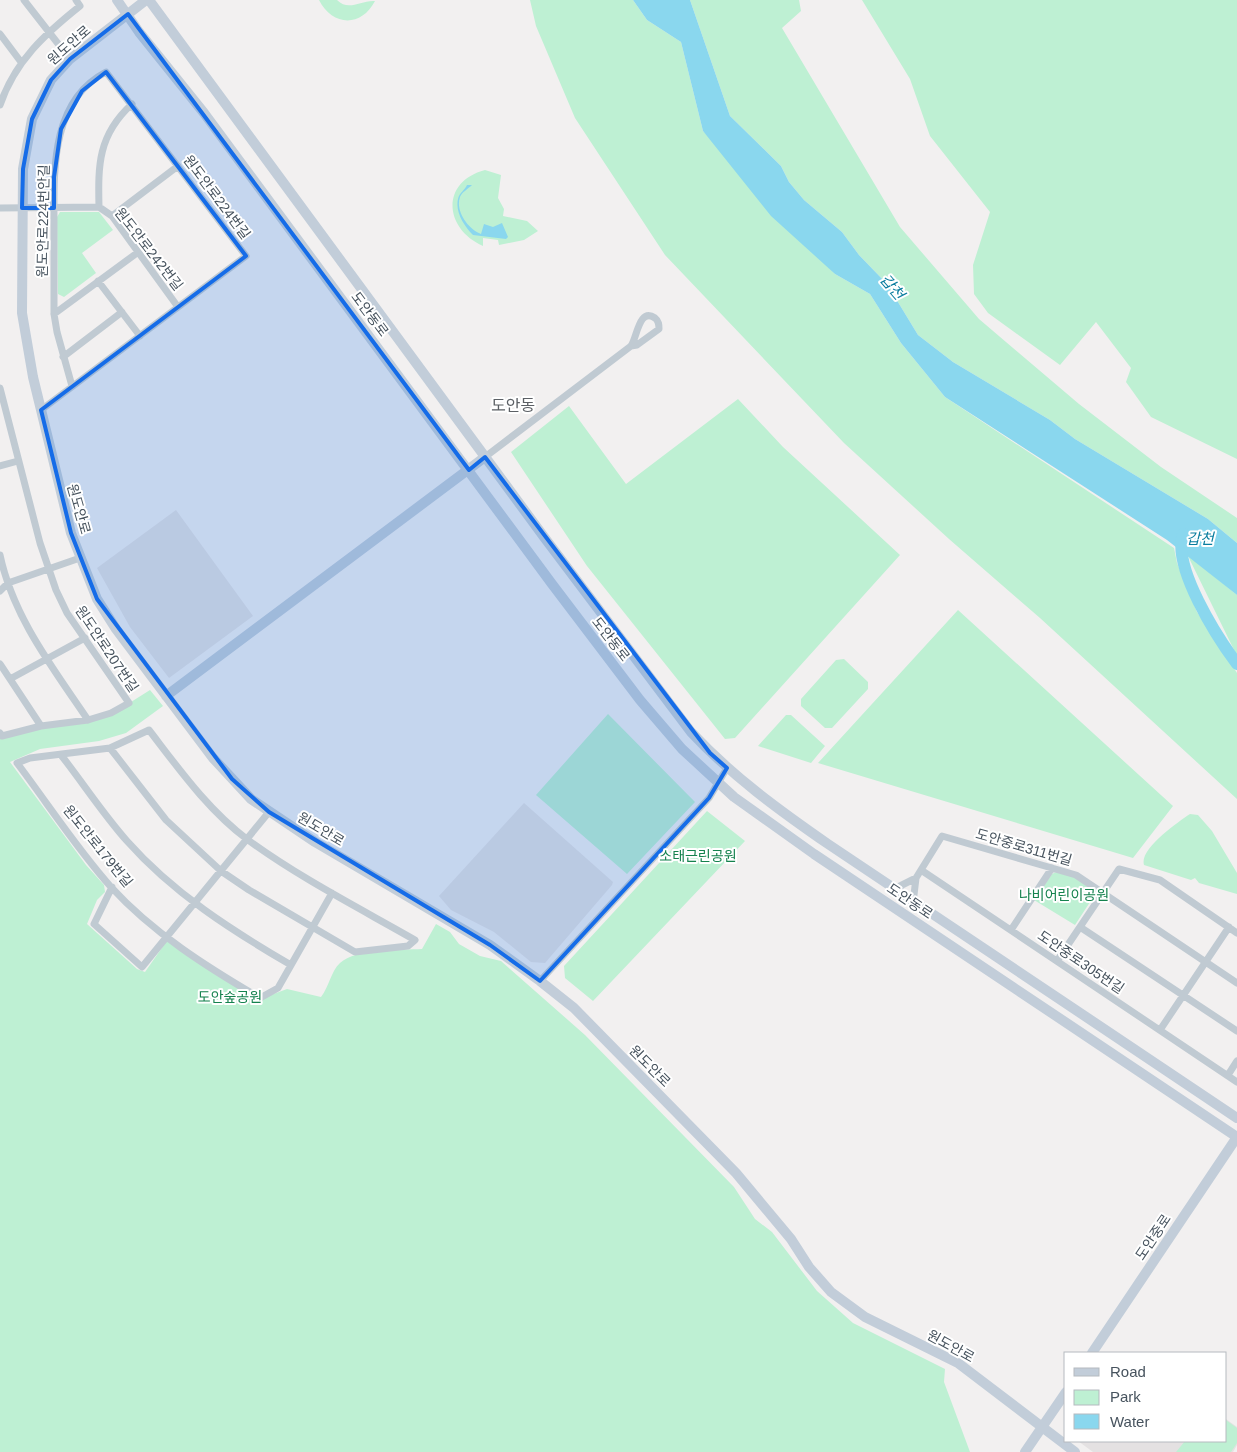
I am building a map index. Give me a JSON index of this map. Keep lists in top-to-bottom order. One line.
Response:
{"streets":{"main road":["원도안로","도안동로","도안중로"],"street":["원도안로224번길","원도안로224번안길","원도안로242번길","원도안로207번길","원도안로179번길","도안중로311번길","도안중로305번길"]},"crossings":[["원도안로","원도안로224번길"],["원도안로","원도안로242번길"],["원도안로","도안동로"],["원도안로224번길","원도안로224번안길"],["원도안로224번길","원도안로242번길"],["원도안로224번안길","원도안로242번길"],["도안동로","도안중로"],["도안중로311번길","도안중로305번길"]],"districts":["도안동"],"water":["갑천"],"parks":["소태근린공원","나비어린이공원","도안숲공원"],"legend":["Road","Park","Water"]}
